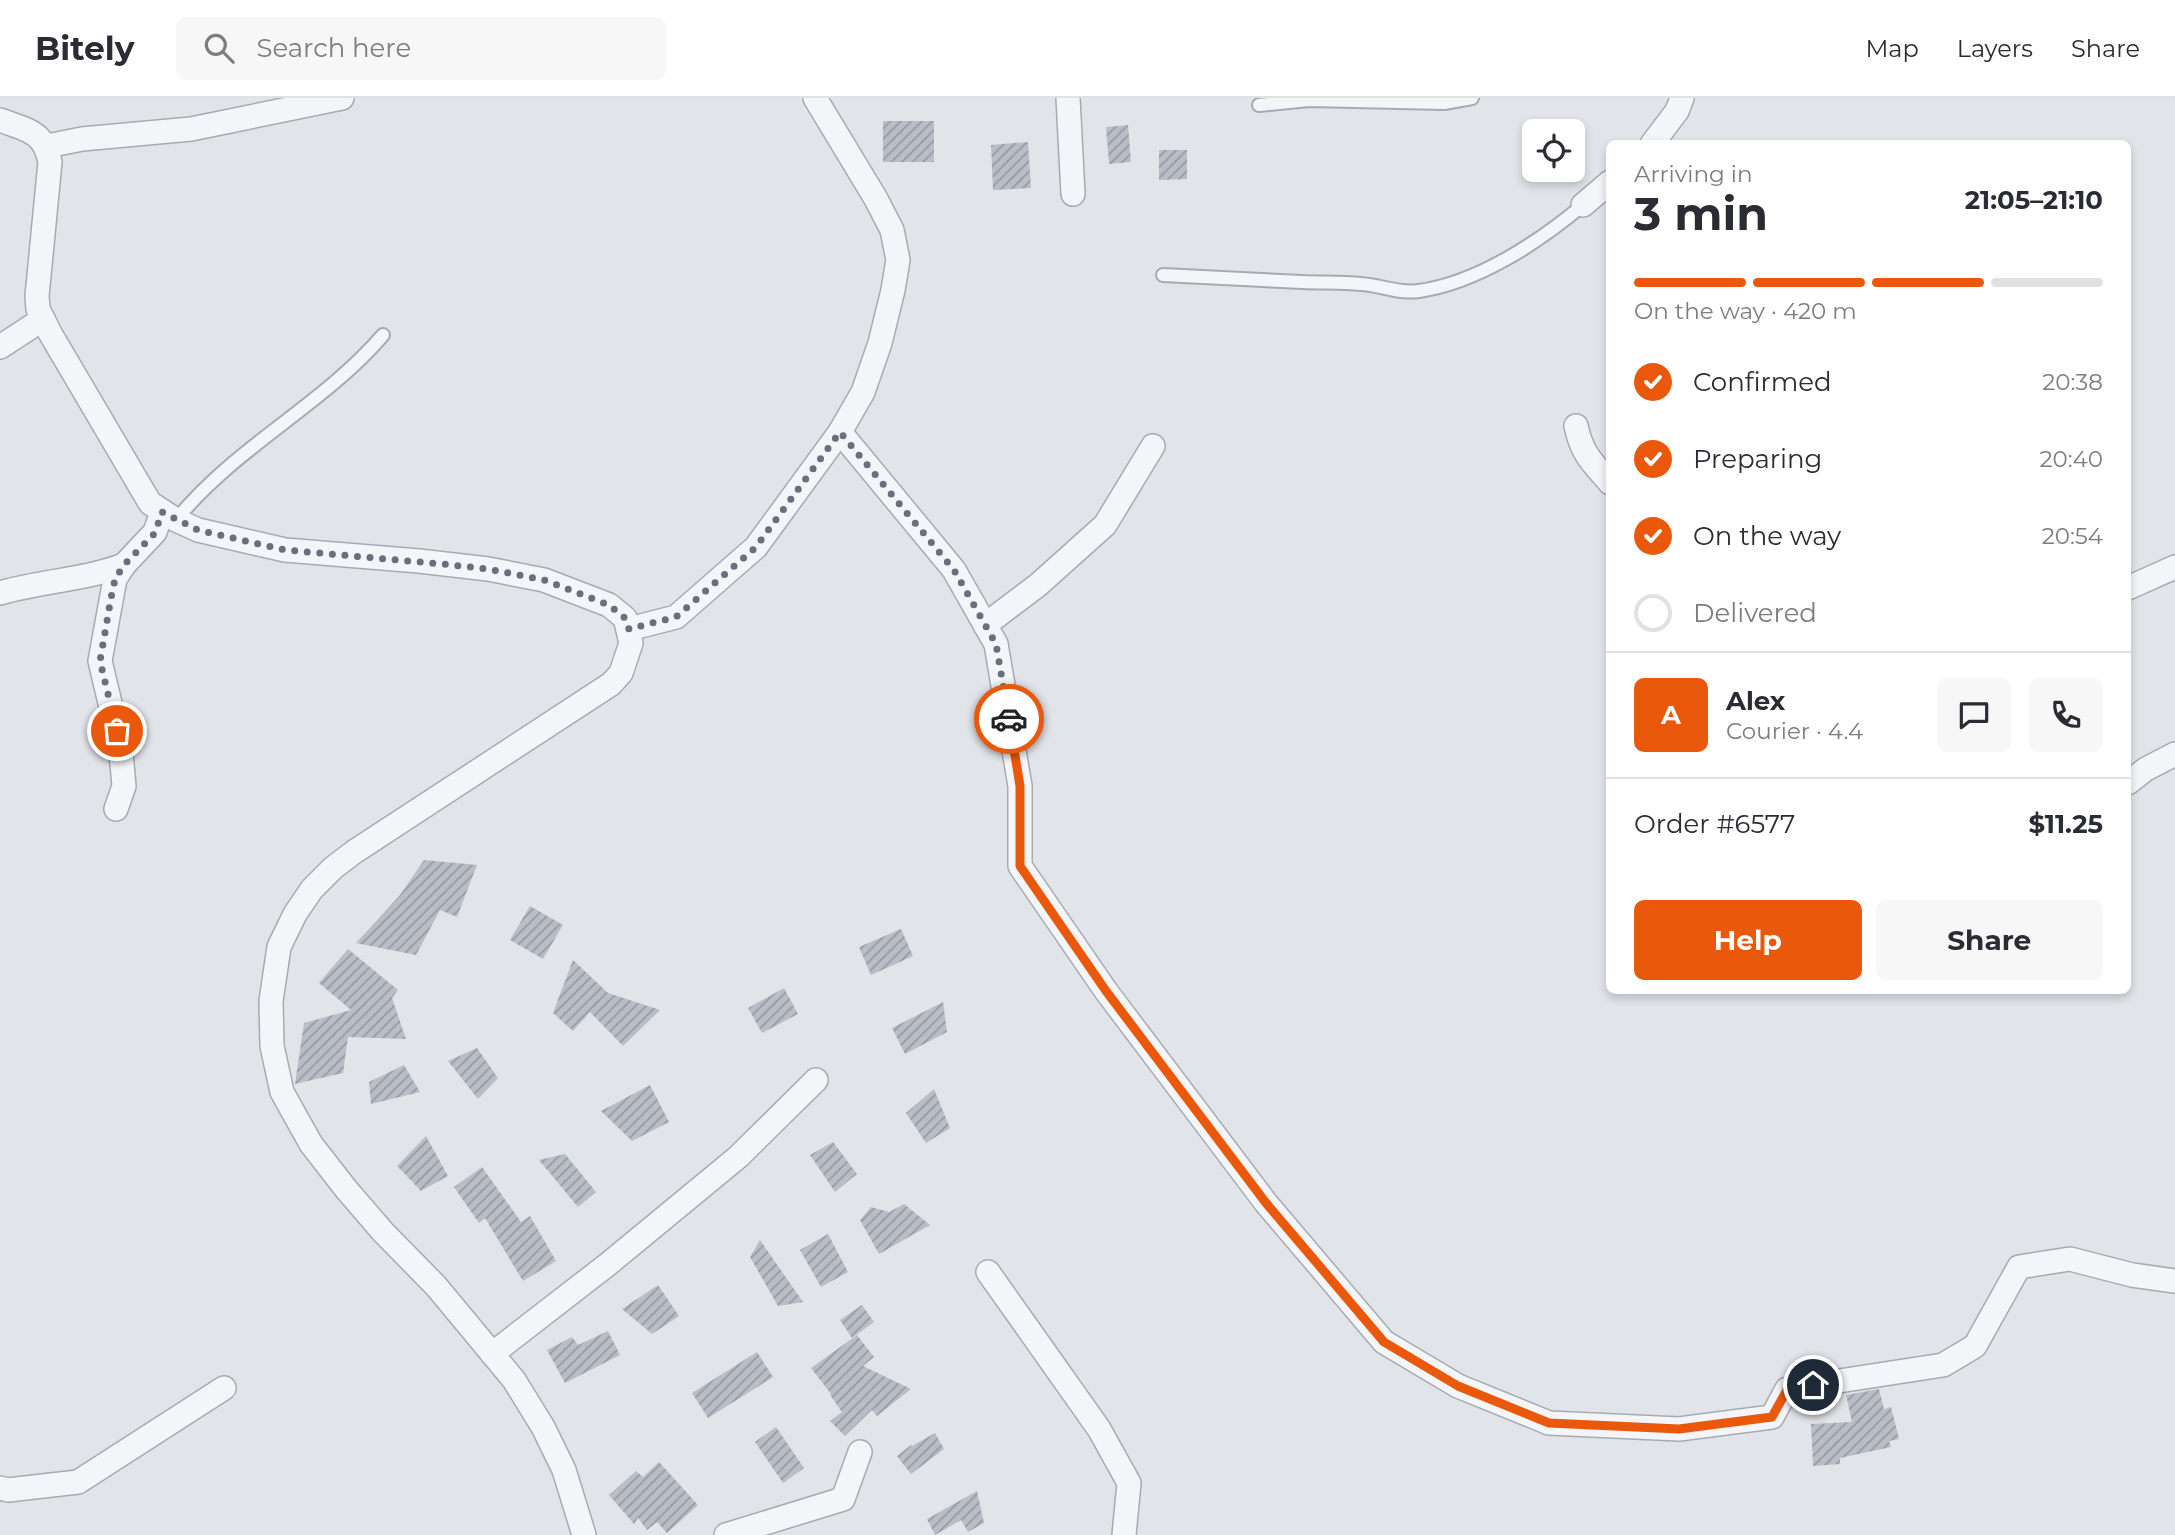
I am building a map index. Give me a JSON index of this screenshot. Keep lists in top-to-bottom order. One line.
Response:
{"page":{"header":"Bitely","search":"Search here","nav":["Map","Layers","Share"],"heading":["3 min","Arriving in","21:05–21:10"],"panel":["Alex","Courier · 4.4","Order #6577","$11.25"],"bar":"On the way · 420 m","list":[["Confirmed","20:38"],["Preparing","20:40"],["On the way","20:54"],"Delivered"],"round":"A","buttons":["Help","Share"]}}
